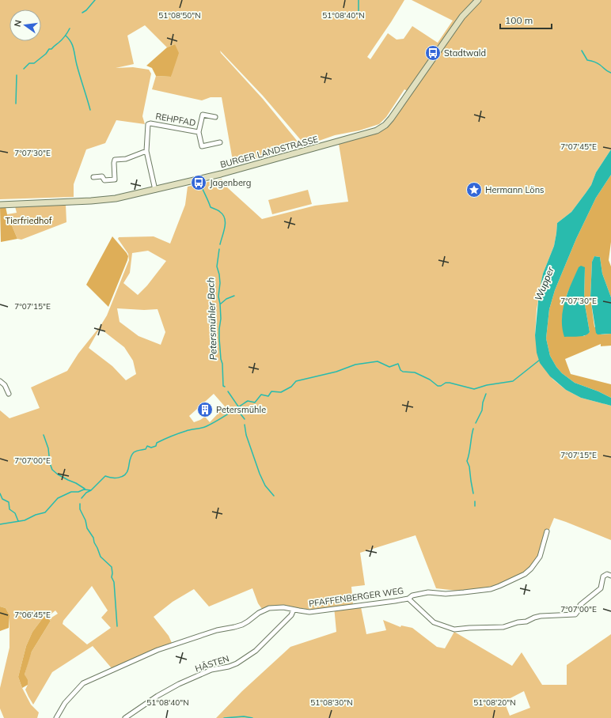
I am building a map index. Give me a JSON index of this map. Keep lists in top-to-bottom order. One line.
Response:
{"streets":{"main road":["BURGER LANDSTRASSE"],"street":["REHPFAD","PFAFFENBERGER WEG","HÄSTEN"]},"crossings":[["REHPFAD","BURGER LANDSTRASSE"],["PFAFFENBERGER WEG","HÄSTEN"]],"water":["Wupper","Petersmühler Bach"],"parks":["Tierfriedhof"],"places":{"bus stop":["Stadtwald","Jagenberg"],"place":["Hermann Löns"],"building":["Petersmühle"]},"scale_bar":"100 m","north":"left","coordinates":["51°08'50\"N","51°08'40\"N","7°07'45\"E","7°07'30\"E","7°07'15\"E","7°07'00\"E","7°06'45\"E","51°08'30\"N","51°08'20\"N"]}
